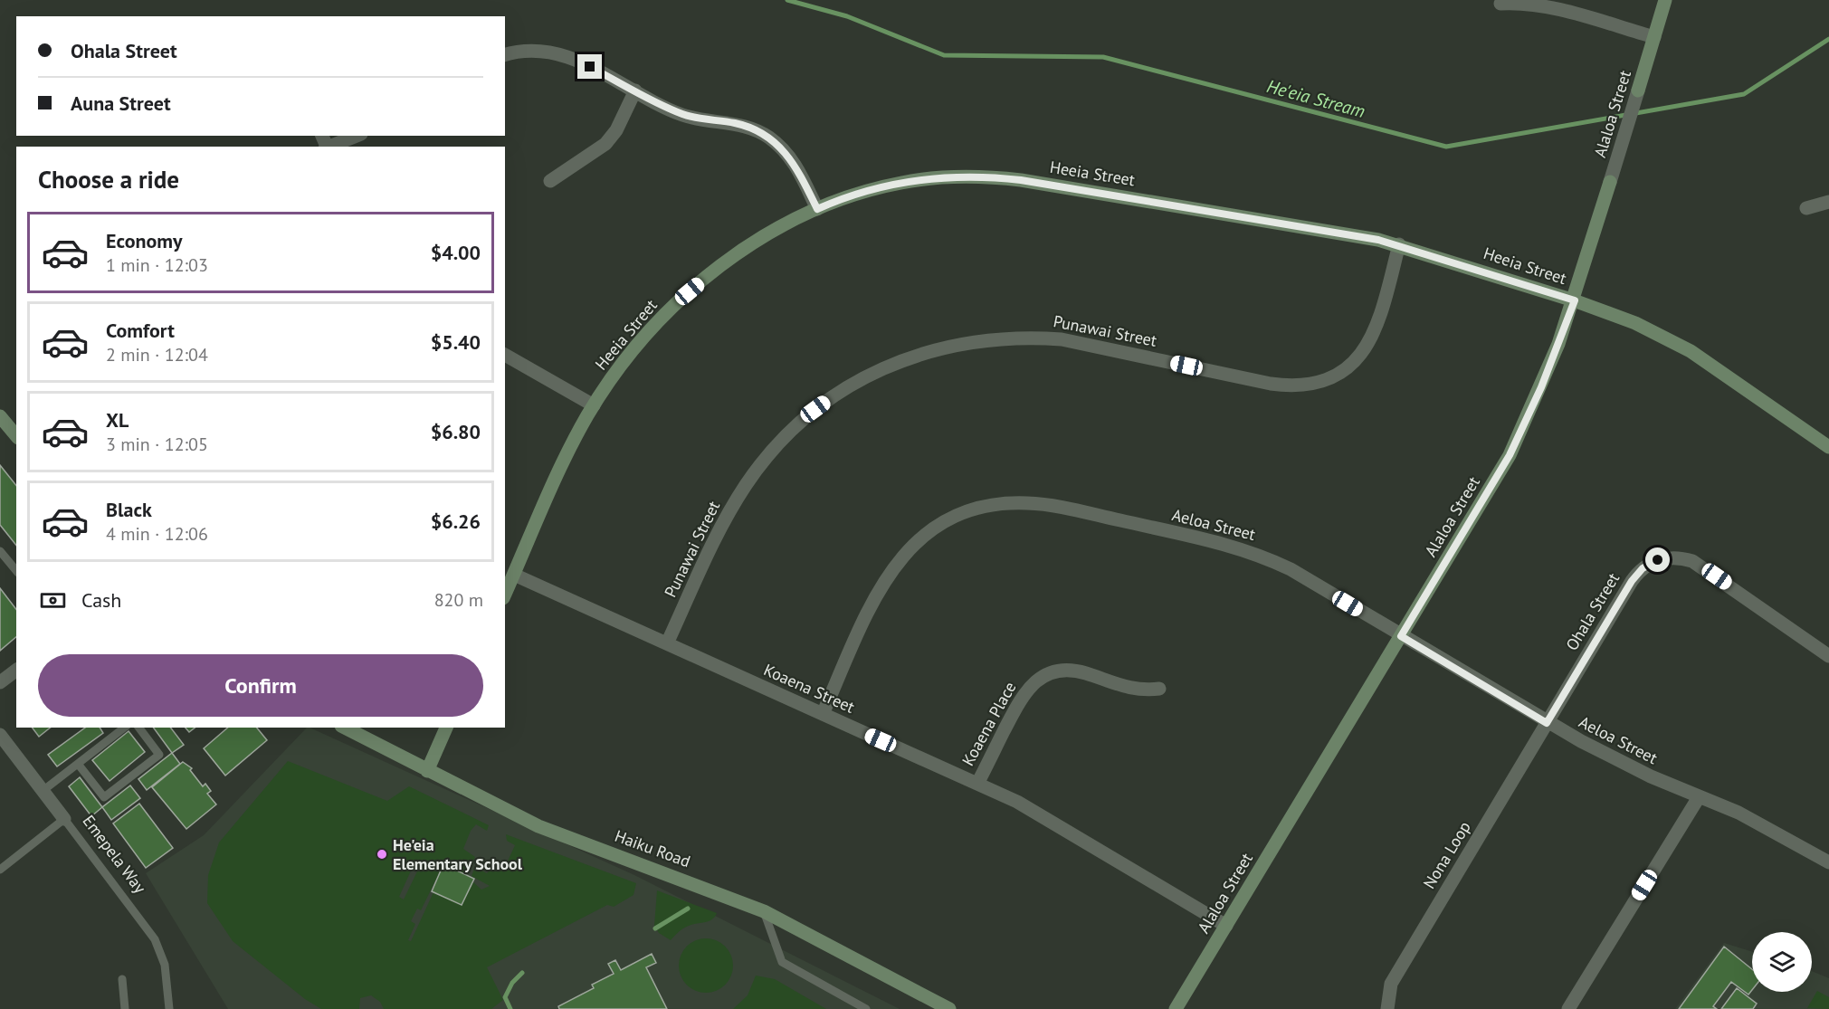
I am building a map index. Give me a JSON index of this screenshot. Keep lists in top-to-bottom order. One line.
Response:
{"streets":{"street":["Alaloa Street","Heeia Street","Punawai Street","Aeloa Street","Ohala Street","Koaena Street","Koaena Place","Haiku Road","Emepela Way","Nona Loop"]},"crossings":[["Alaloa Street","Heeia Street"],["Alaloa Street","Aeloa Street"],["Alaloa Street","Koaena Street"],["Heeia Street","Punawai Street"],["Heeia Street","Koaena Street"],["Punawai Street","Koaena Street"],["Aeloa Street","Ohala Street"],["Aeloa Street","Koaena Street"],["Aeloa Street","Nona Loop"],["Ohala Street","Nona Loop"],["Koaena Street","Koaena Place"]],"water":["He'eia Stream"],"places":["He'eia Elementary School"],"page":{"banner":["Ohala Street","Auna Street"],"heading":"Choose a ride","list":[{"name":"Economy","note":"1 min · 12:03","value":"$4.00"},{"name":"Comfort","note":"2 min · 12:04","value":"$5.40"},{"name":"XL","note":"3 min · 12:05","value":"$6.80"},{"name":"Black","note":"4 min · 12:06","value":"$6.26"}],"pay":["Cash","820 m"],"buttons":"Confirm"}}
